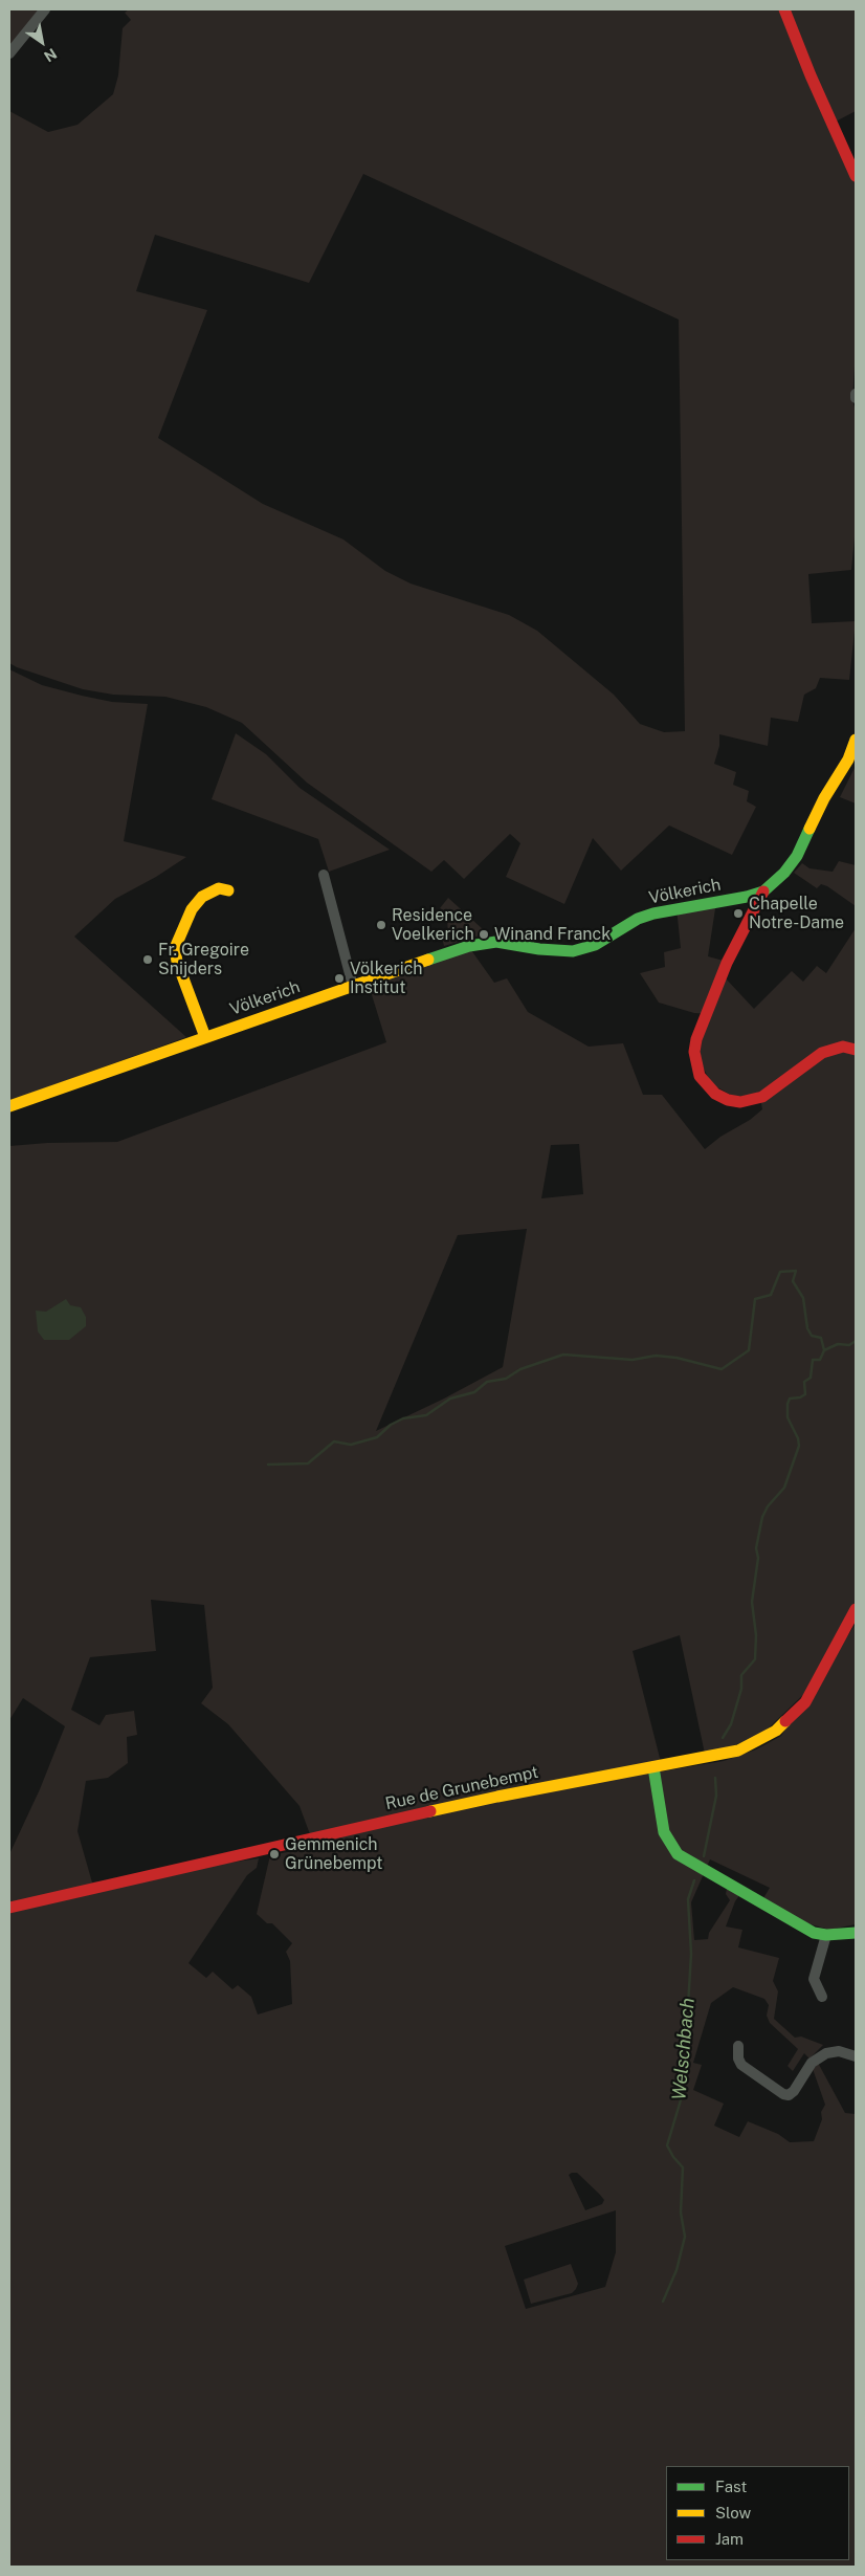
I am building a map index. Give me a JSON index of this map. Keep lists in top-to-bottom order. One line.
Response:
{"streets":{"street":["Völkerich","Rue de Grunebempt"]},"water":["Welschbach"],"places":["Chapelle Notre-Dame","Residence Voelkerich","Winand Franck","Fr. Gregoire Snijders","Völkerich Institut","Gemmenich Grünebempt"],"legend":["Fast","Slow","Jam"],"north":"bottom right"}
